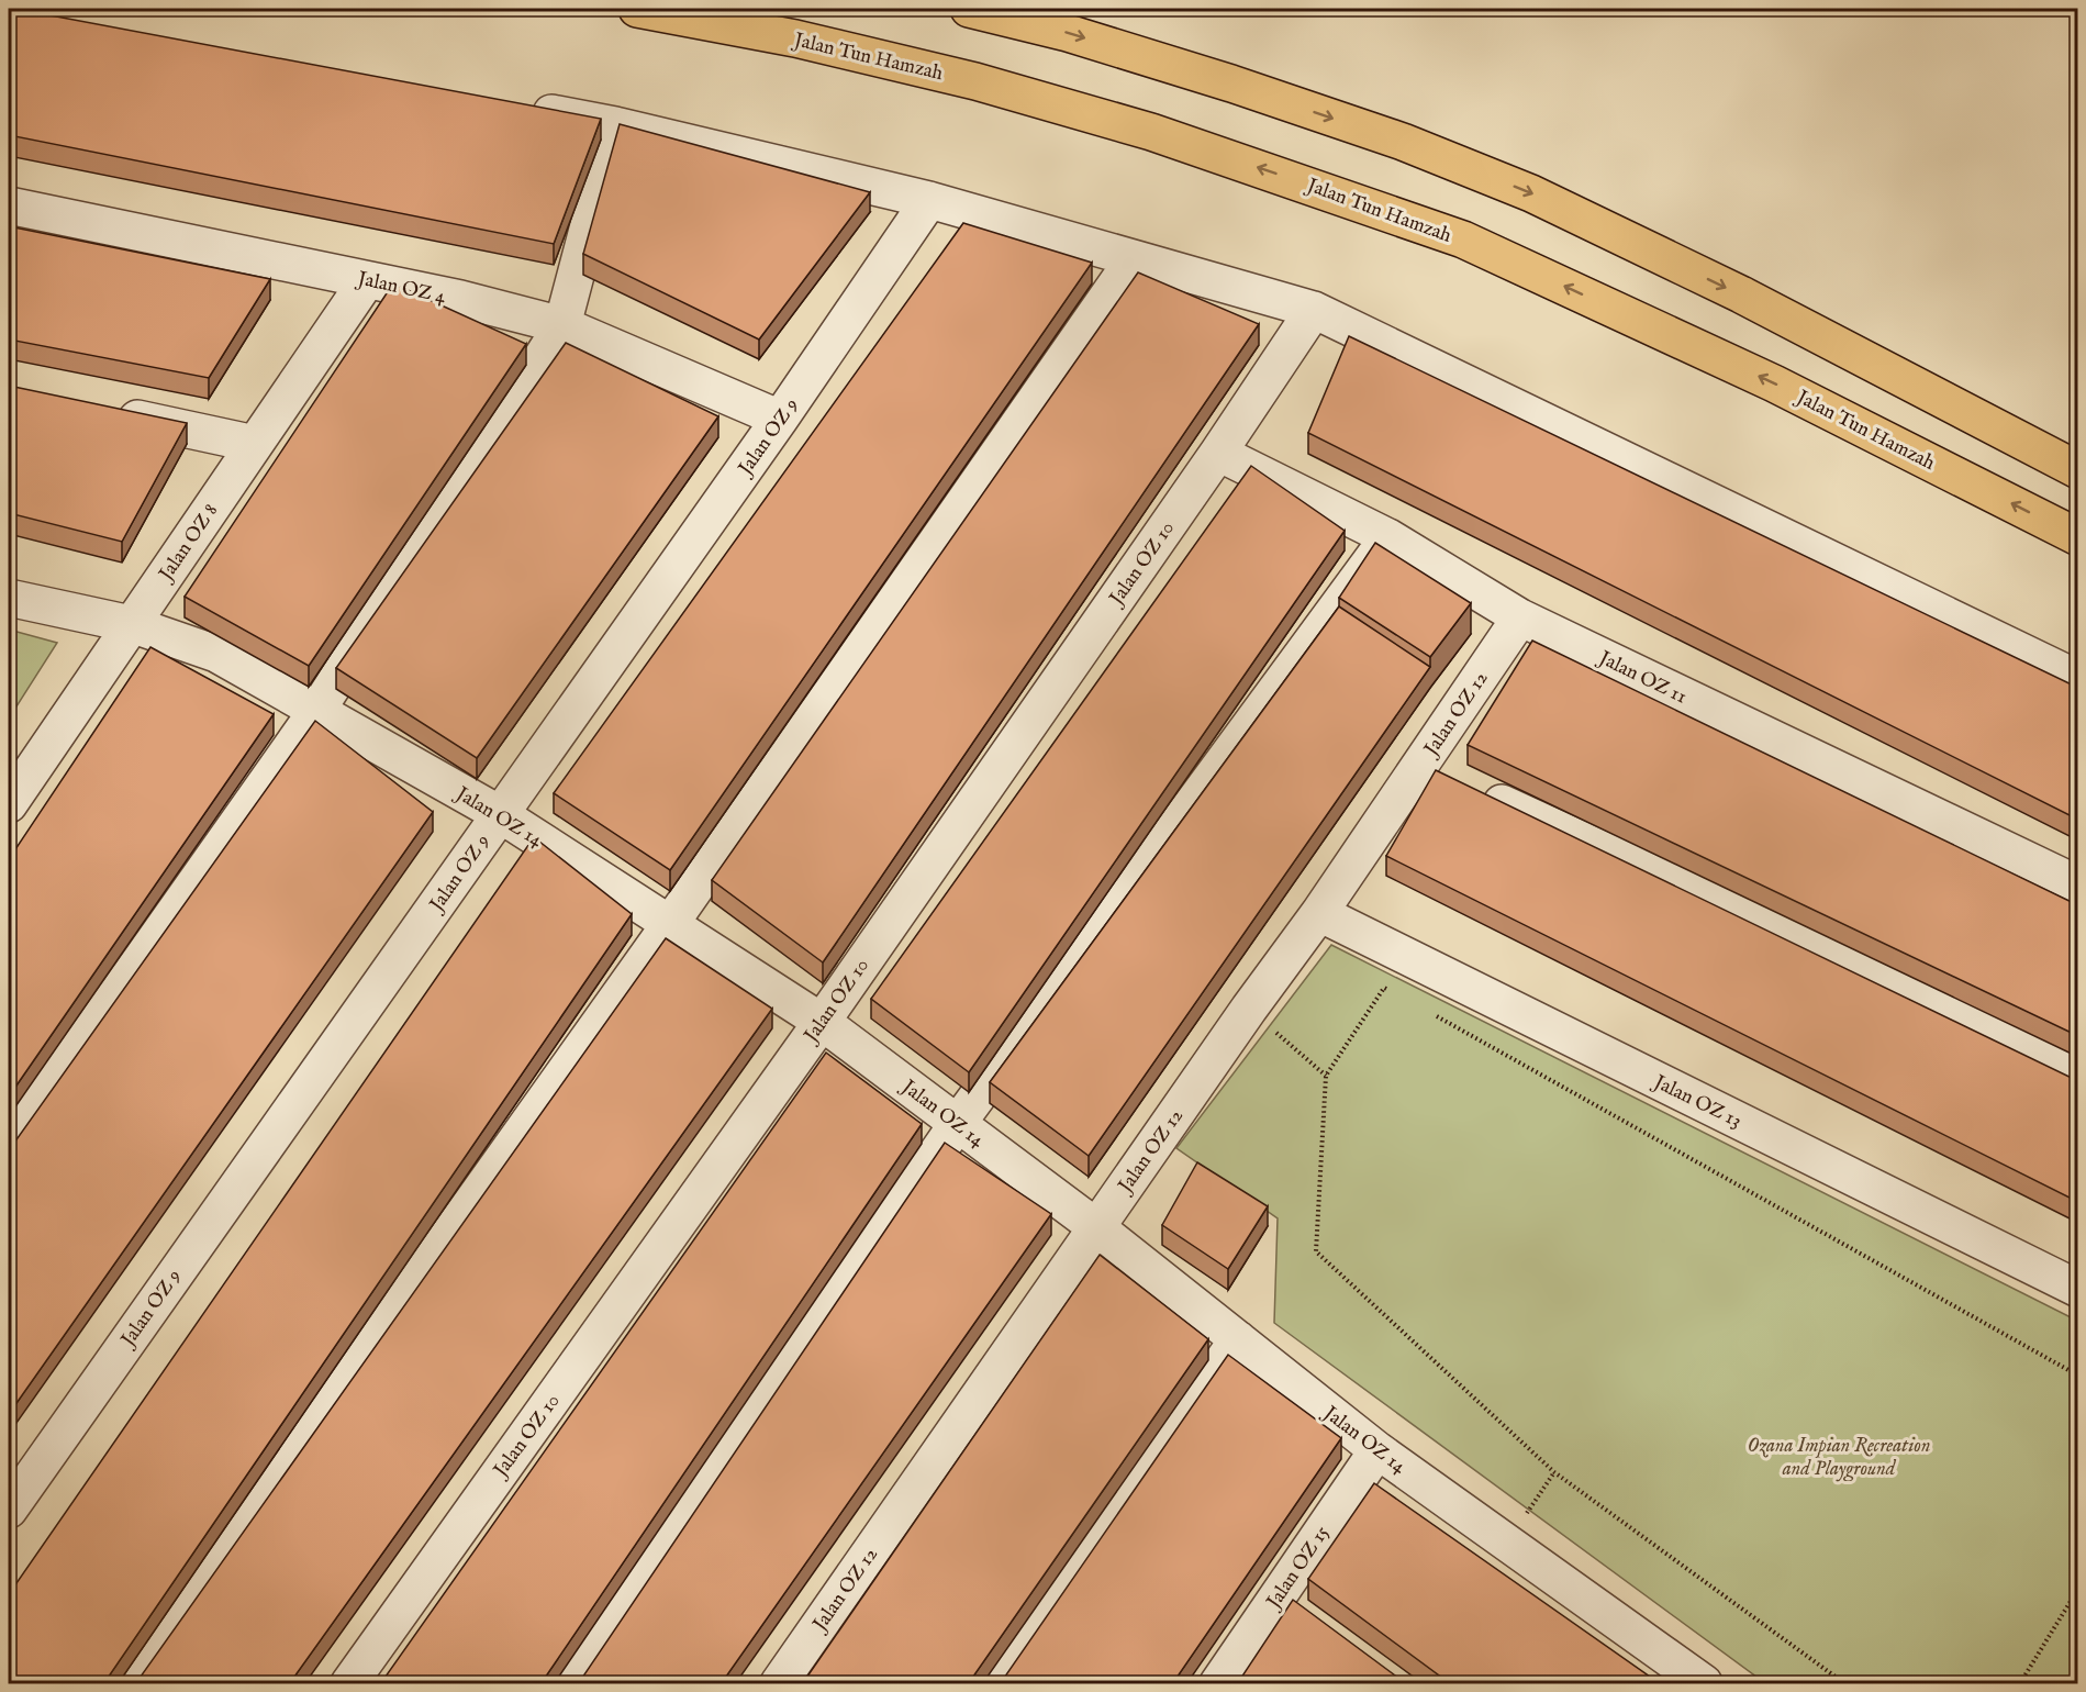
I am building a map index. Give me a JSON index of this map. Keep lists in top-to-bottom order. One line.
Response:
{"streets":{"main road":["Jalan Tun Hamzah"],"street":["Jalan OZ 4","Jalan OZ 9","Jalan OZ 8","Jalan OZ 10","Jalan OZ 11","Jalan OZ 12","Jalan OZ 14","Jalan OZ 13","Jalan OZ 15"]},"crossings":[["Jalan OZ 4","Jalan OZ 9"],["Jalan OZ 4","Jalan OZ 8"],["Jalan OZ 9","Jalan OZ 14"],["Jalan OZ 8","Jalan OZ 14"],["Jalan OZ 10","Jalan OZ 11"],["Jalan OZ 10","Jalan OZ 14"],["Jalan OZ 11","Jalan OZ 12"],["Jalan OZ 12","Jalan OZ 14"],["Jalan OZ 12","Jalan OZ 13"],["Jalan OZ 14","Jalan OZ 15"]],"parks":["Ozana Impian Recreation and Playground"]}
